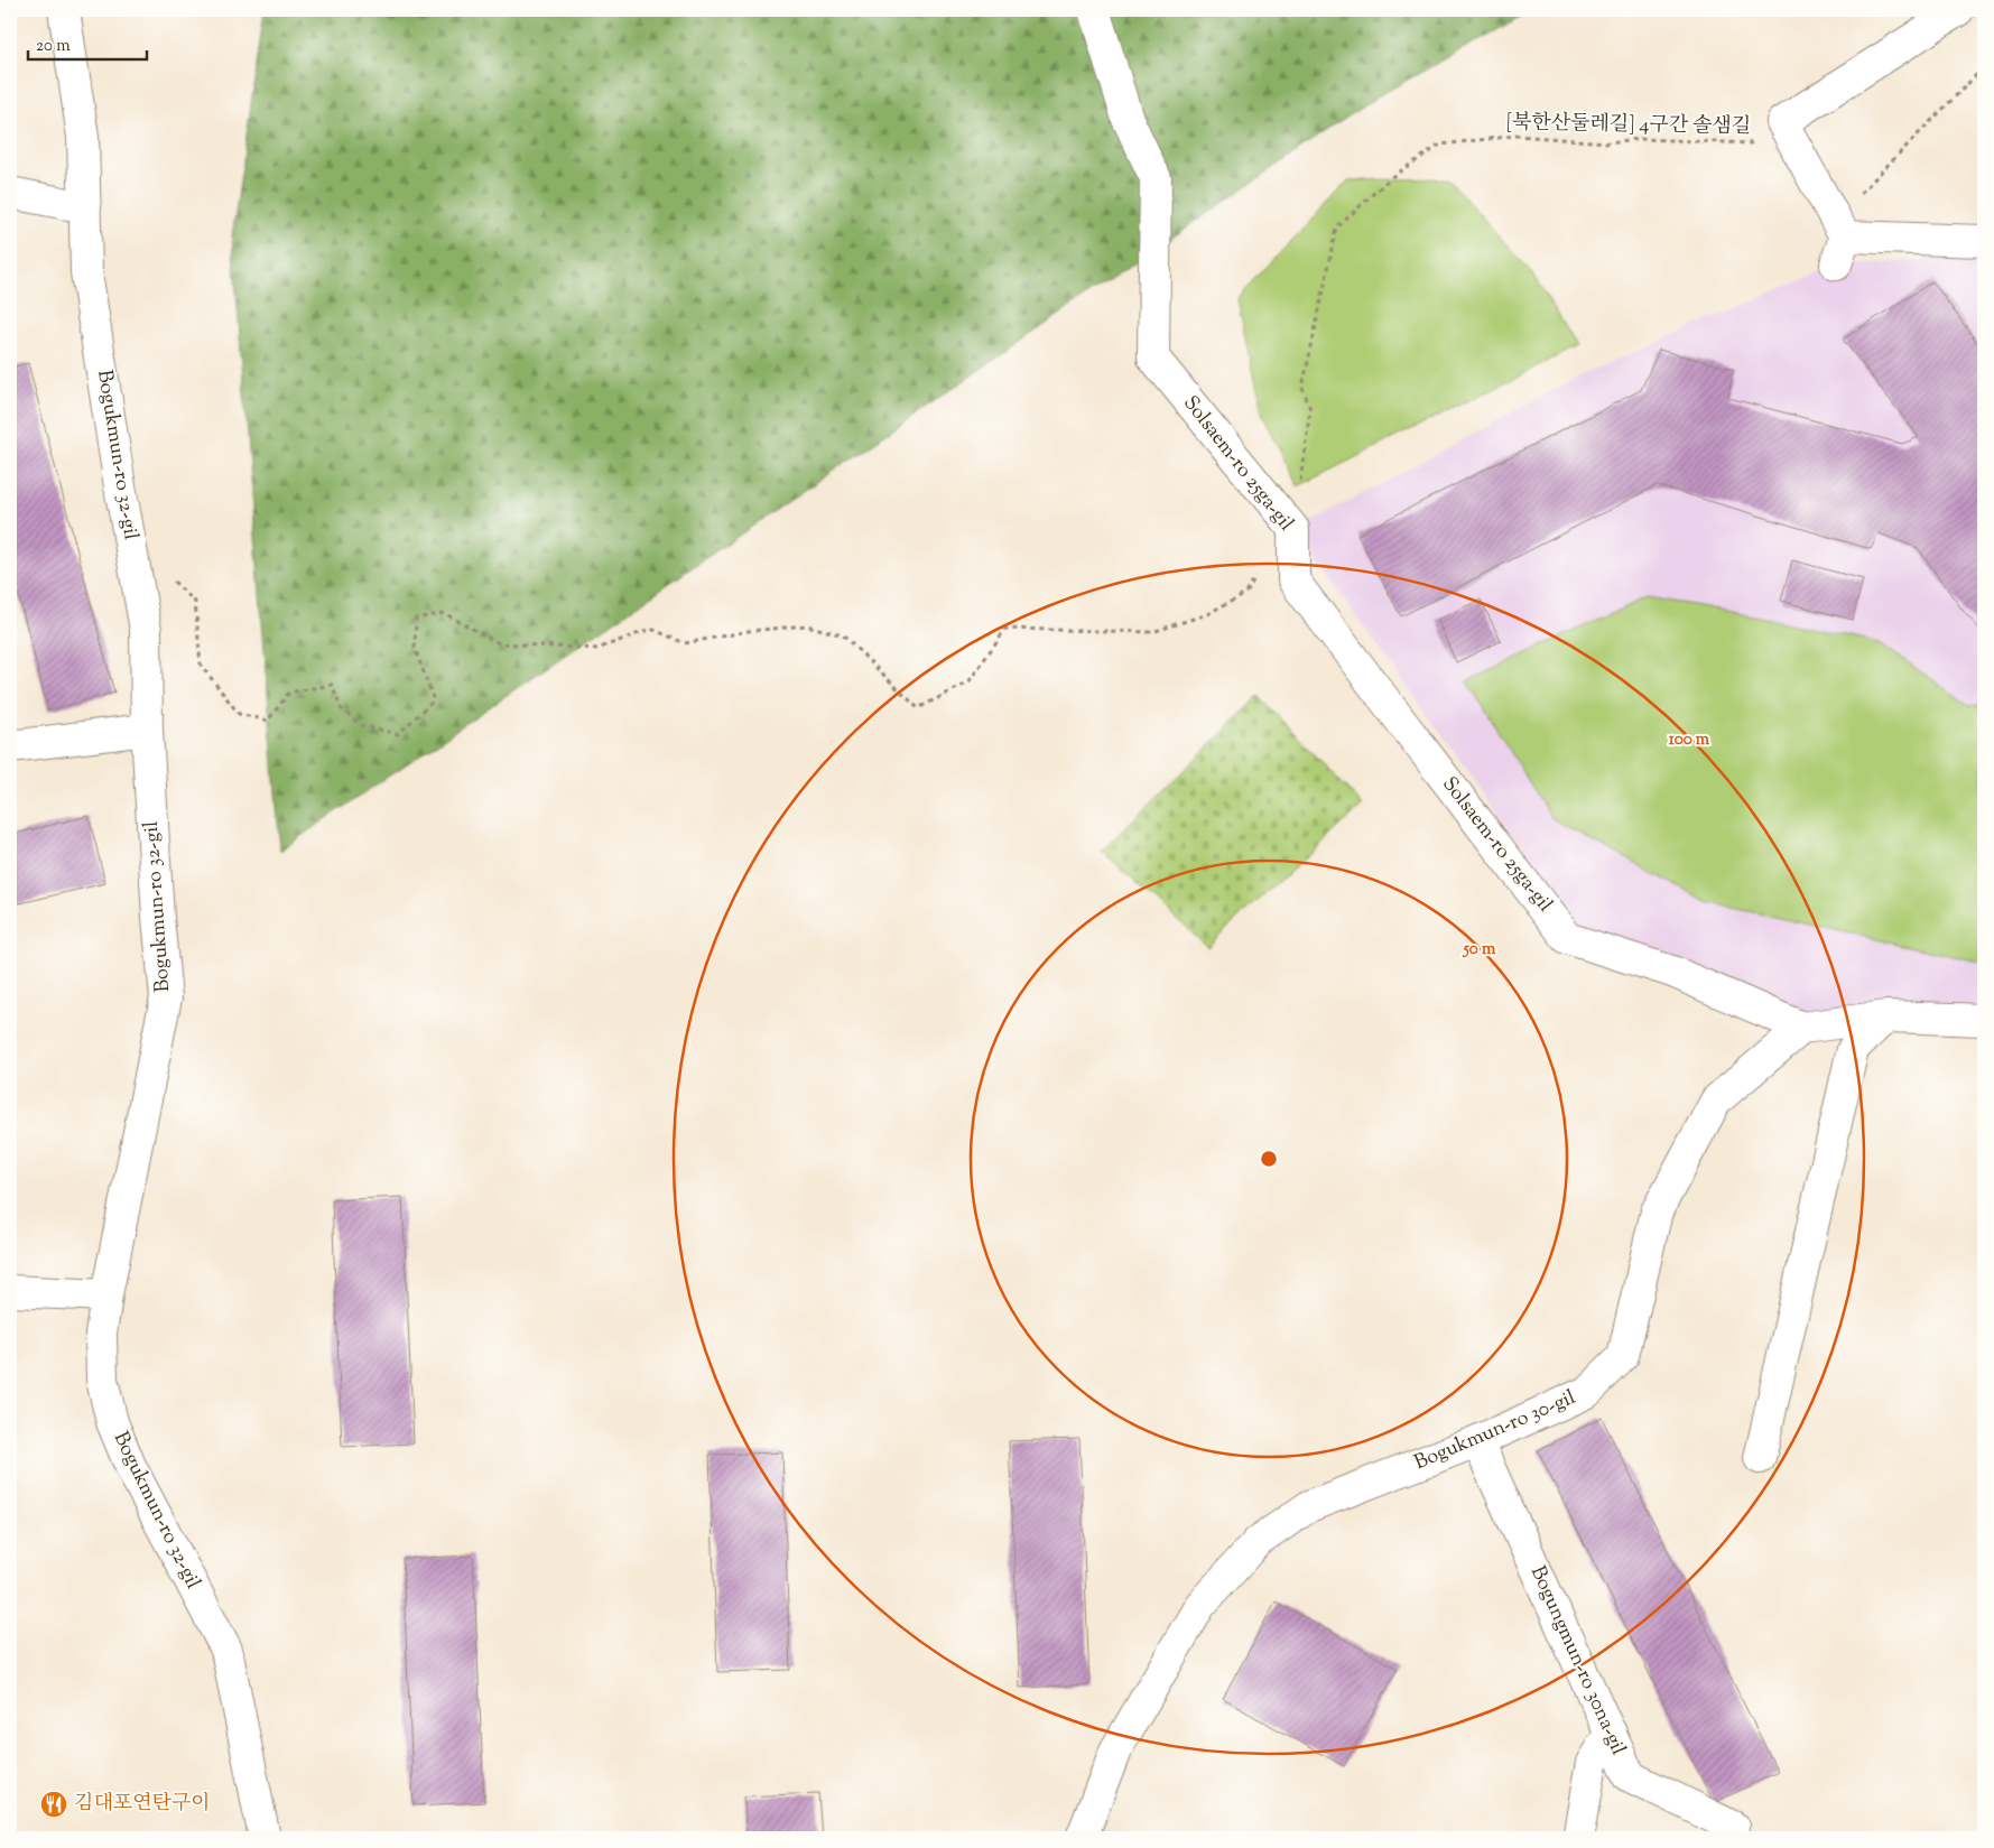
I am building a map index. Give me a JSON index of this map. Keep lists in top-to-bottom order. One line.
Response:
{"streets":{"street":["Bogukmun-ro 32-gil","Solsaem-ro 25ga-gil","Bogukmun-ro 30-gil","Bogungmun-ro 30na-gil"],"path":["[북한산둘레길] 4구간 솔샘길"]},"crossings":[["[북한산둘레길] 4구간 솔샘길","Solsaem-ro 25ga-gil"],["Solsaem-ro 25ga-gil","Bogukmun-ro 30-gil"],["Bogukmun-ro 30-gil","Bogungmun-ro 30na-gil"]],"places":{"restaurant":["김대포연탄구이"]},"scale_bar":"20 m","rings":["100 m","50 m"]}
